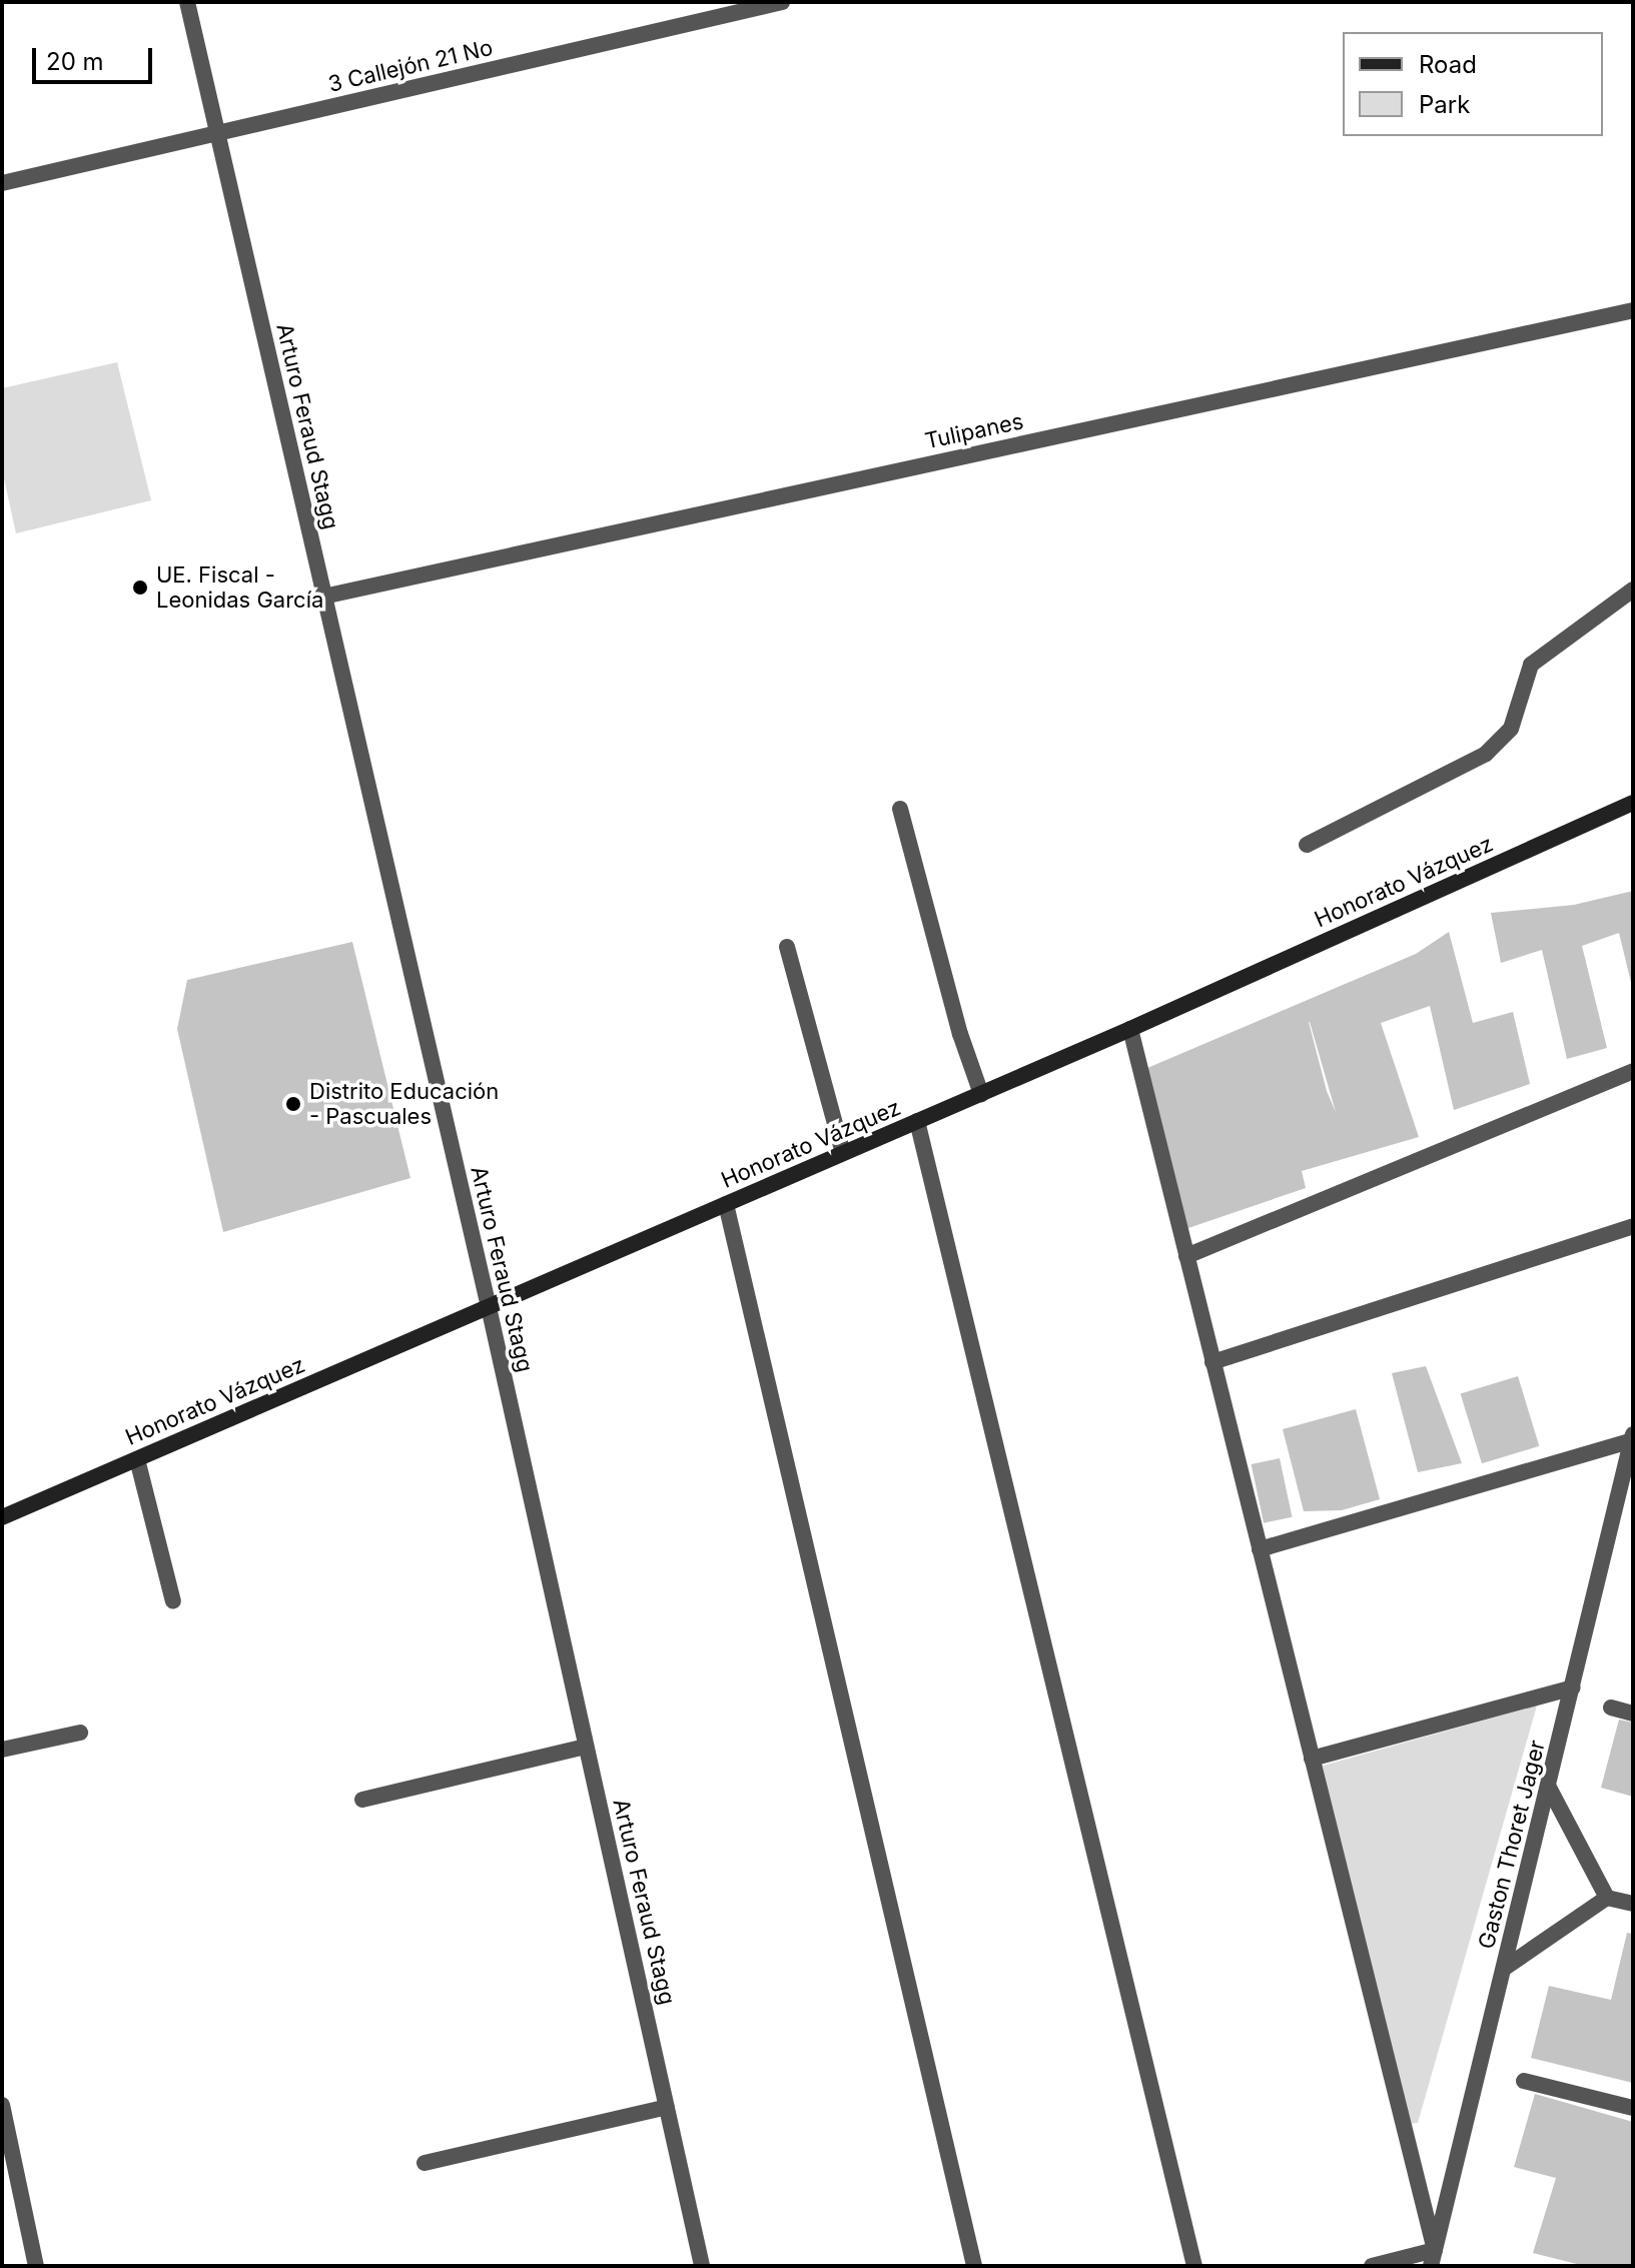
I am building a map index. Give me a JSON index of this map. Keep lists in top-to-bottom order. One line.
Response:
{"streets":{"street":["3 Callejón 21 No","Arturo Feraud Stagg","Tulipanes","Honorato Vázquez","Gaston Thoret Jager"]},"crossings":[["3 Callejón 21 No","Arturo Feraud Stagg"],["Arturo Feraud Stagg","Tulipanes"],["Arturo Feraud Stagg","Honorato Vázquez"]],"places":["UE. Fiscal - Leonidas García","Distrito Educación - Pascuales"],"legend":["Road","Park"],"scale_bar":"20 m"}
